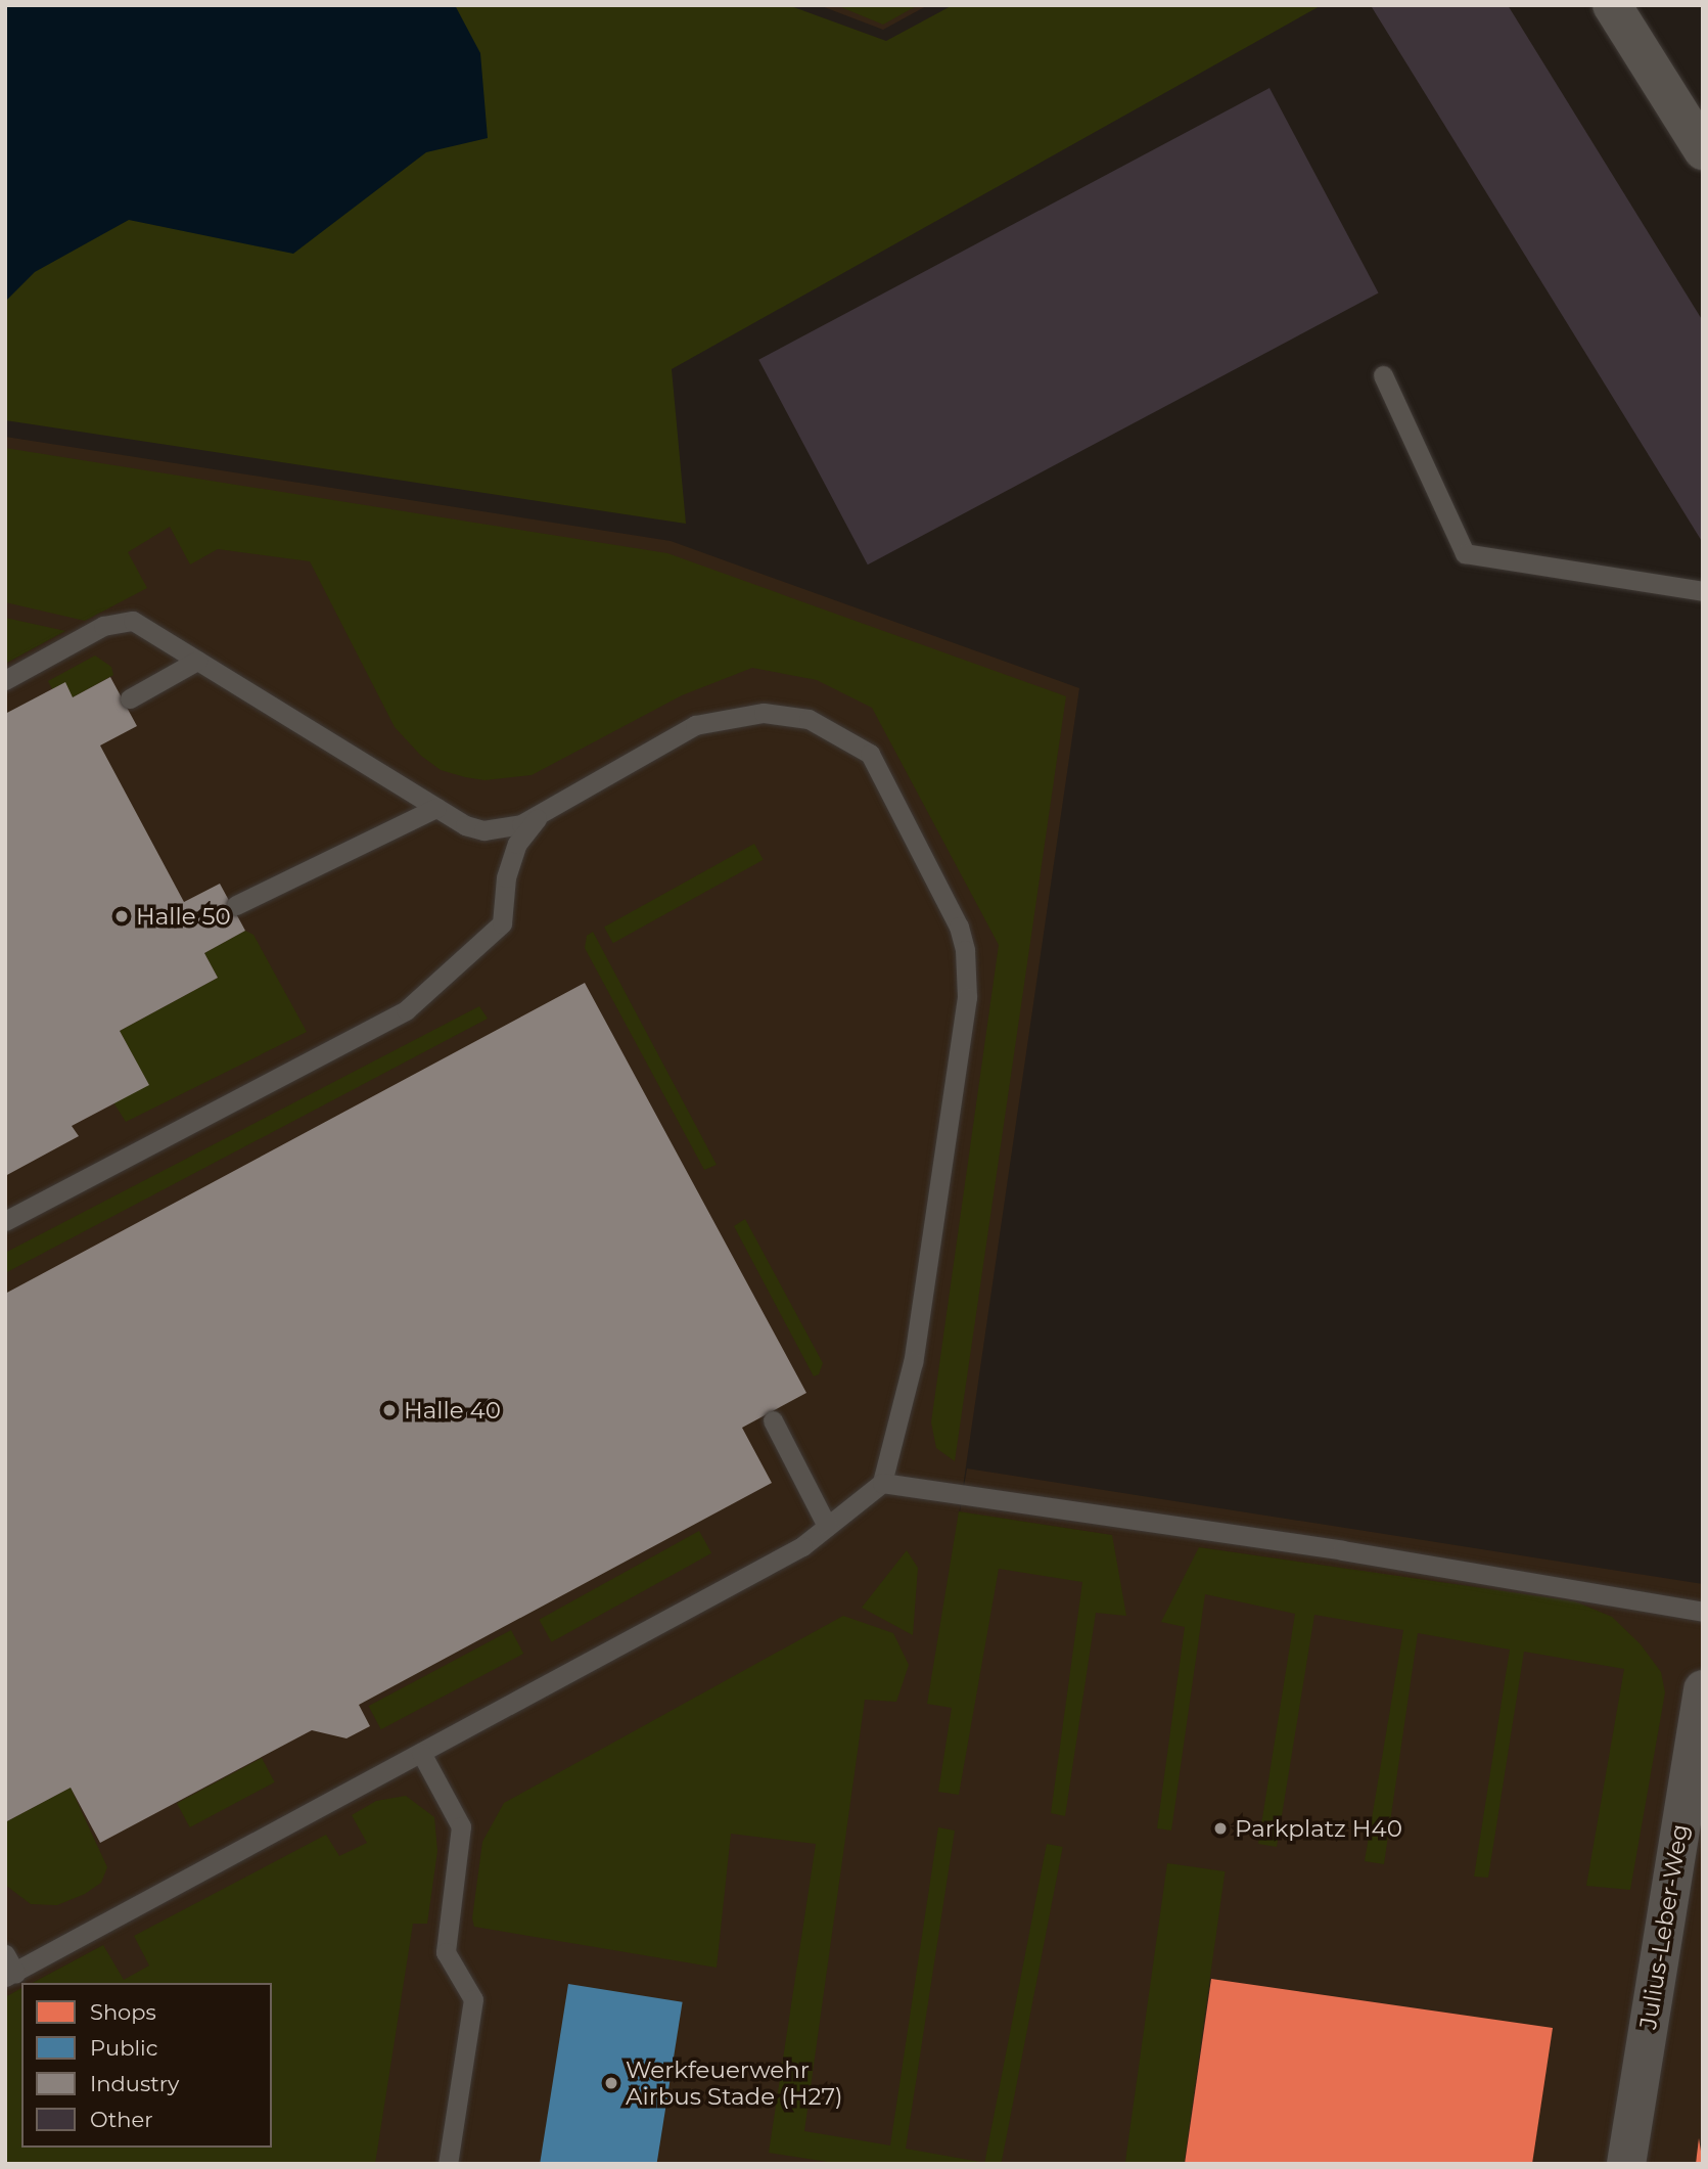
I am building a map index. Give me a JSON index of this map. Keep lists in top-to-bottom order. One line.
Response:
{"streets":{"street":["Julius-Leber-Weg"]},"places":["Halle 50","Halle 40","Parkplatz H40","Werkfeuerwehr Airbus Stade (H27)"],"legend":["Shops","Public","Industry","Other"]}
